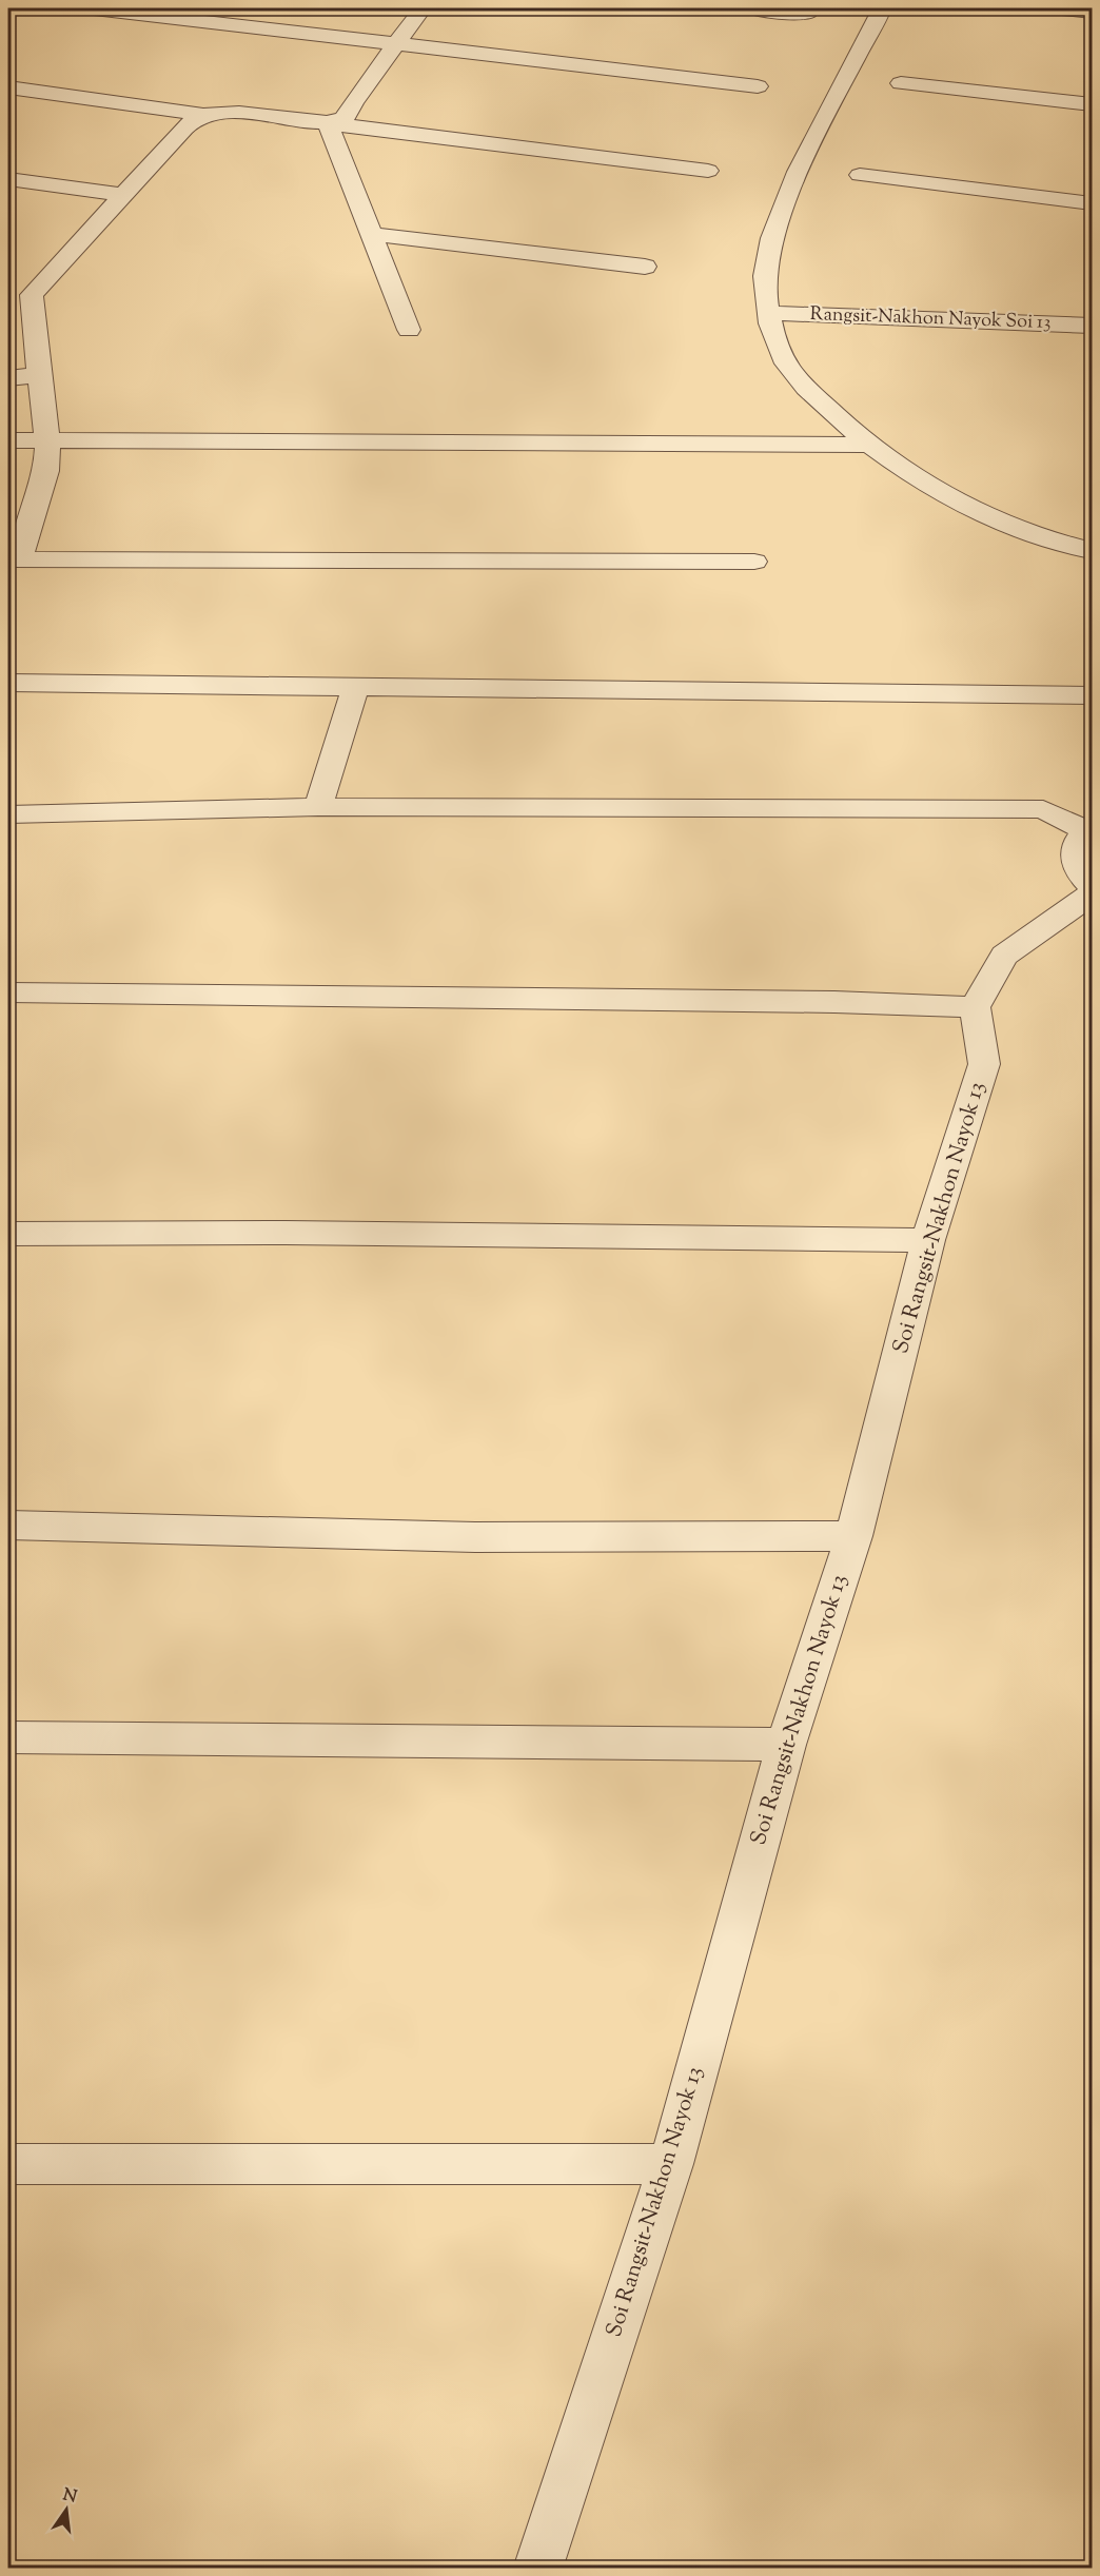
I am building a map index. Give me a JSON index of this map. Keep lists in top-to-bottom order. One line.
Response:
{"streets":{"street":["Rangsit-Nakhon Nayok Soi 13","Soi Rangsit-Nakhon Nayok 13"]},"north":"top"}
